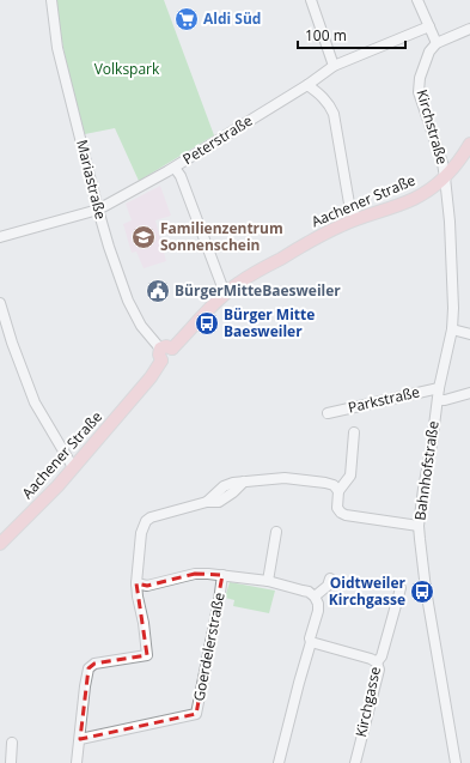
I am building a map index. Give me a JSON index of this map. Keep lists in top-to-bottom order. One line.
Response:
{"streets":{"main road":["Aachener Straße"],"street":["Kirchstraße","Peterstraße","Mariastraße","Parkstraße","Bahnhofstraße","Goerdelerstraße","Kirchgasse"]},"crossings":[["Kirchstraße","Aachener Straße"],["Kirchstraße","Bahnhofstraße"],["Peterstraße","Mariastraße"],["Mariastraße","Aachener Straße"],["Aachener Straße","Bahnhofstraße"],["Parkstraße","Bahnhofstraße"]],"parks":["Volkspark"],"places":{"supermarket":["Aldi Süd"],"school or university":["Familienzentrum Sonnenschein"],"public building":["BürgerMitteBaesweiler"],"bus stop":["Bürger Mitte Baesweiler","Oidtweiler Kirchgasse"]},"scale_bar":"100 m"}
